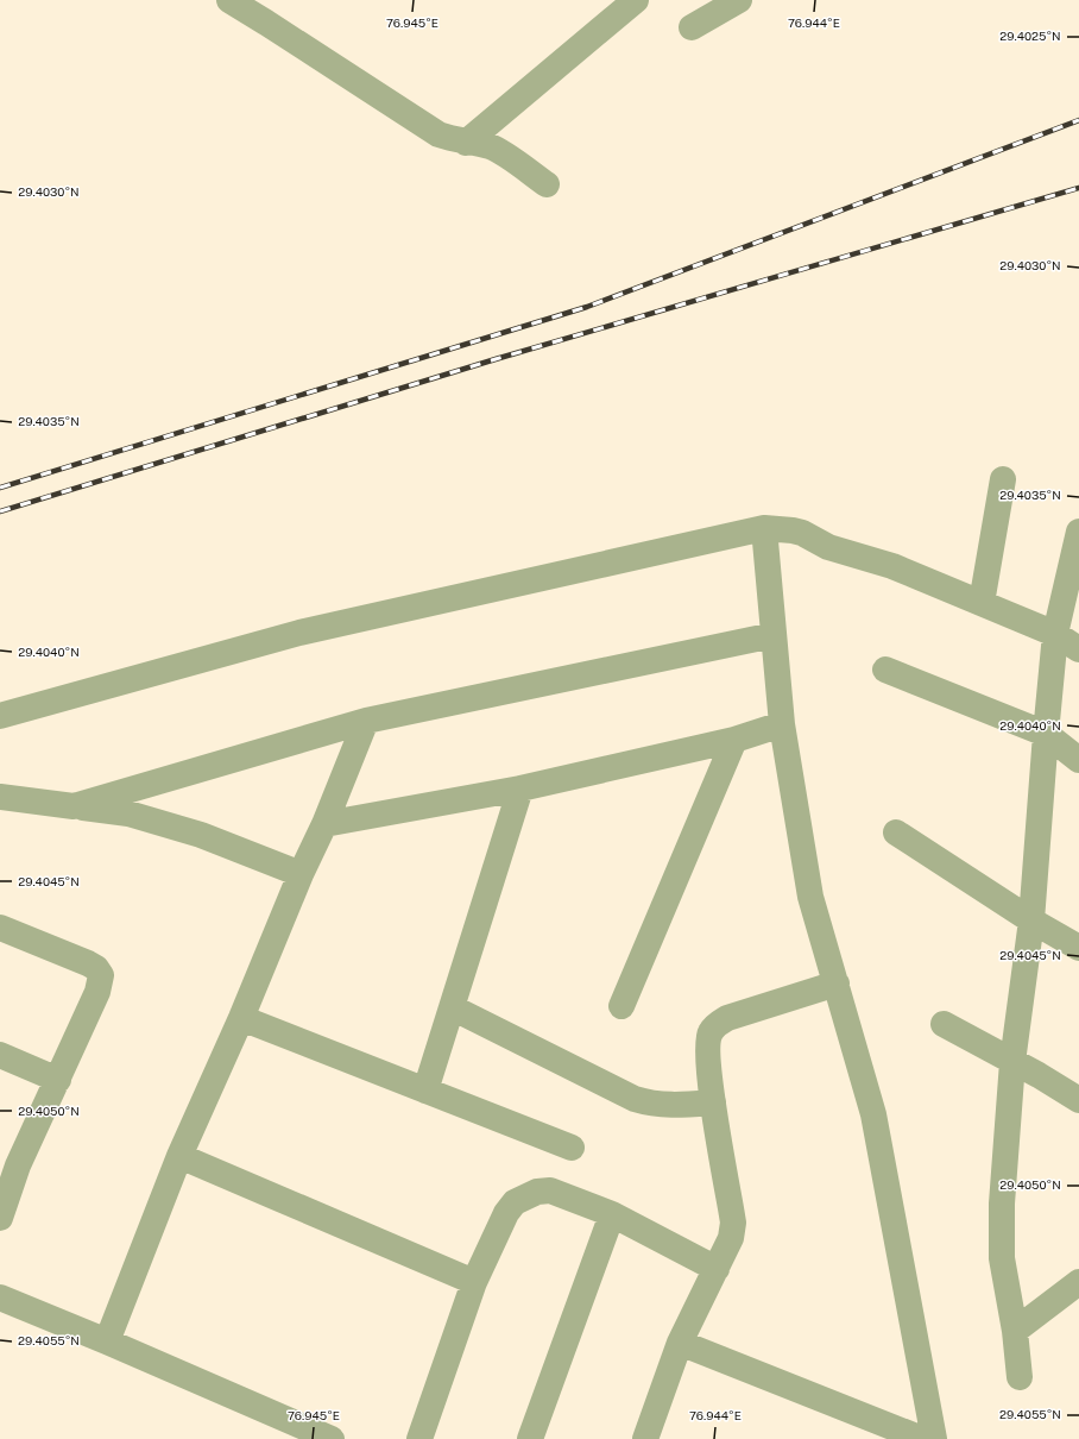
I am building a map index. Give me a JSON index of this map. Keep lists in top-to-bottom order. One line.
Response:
{"coordinates":["76.945°E","76.944°E","29.4025°N","29.4030°N","29.4035°N","29.4040°N","29.4045°N","29.4050°N","29.4055°N"]}
